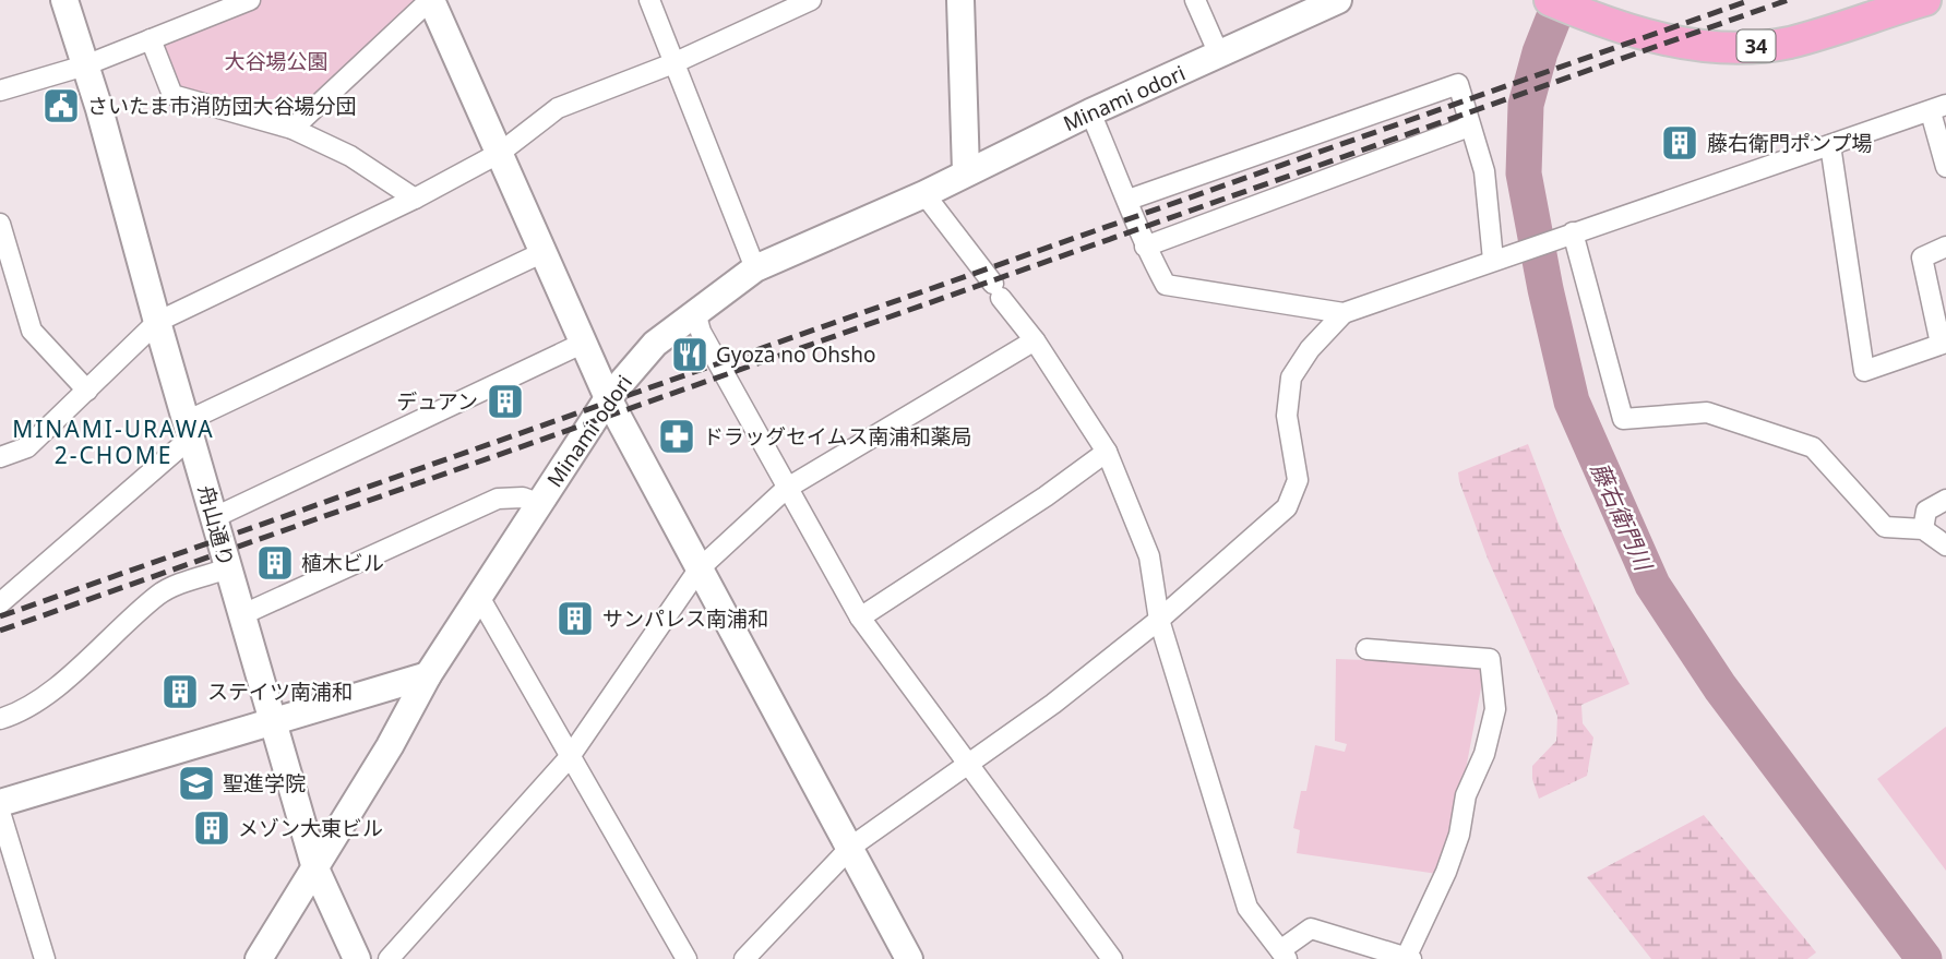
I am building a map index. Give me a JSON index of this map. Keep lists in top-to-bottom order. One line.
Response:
{"streets":{"main road":["34"],"street":["Minami odori","舟山通り"]},"crossings":[["Minami odori","舟山通り"]],"districts":["MINAMI-URAWA 2-CHOME"],"water":["藤右衛門川"],"parks":["大谷場公園"],"places":{"public building":["さいたま市消防団大谷場分団"],"building":["藤右衛門ポンプ場","デュアン","植木ビル","サンパレス南浦和","ステイツ南浦和","メゾン大東ビル"],"restaurant":["Gyoza no Ohsho"],"pharmacy":["ドラッグセイムス南浦和薬局"],"school or university":["聖進学院"]}}
